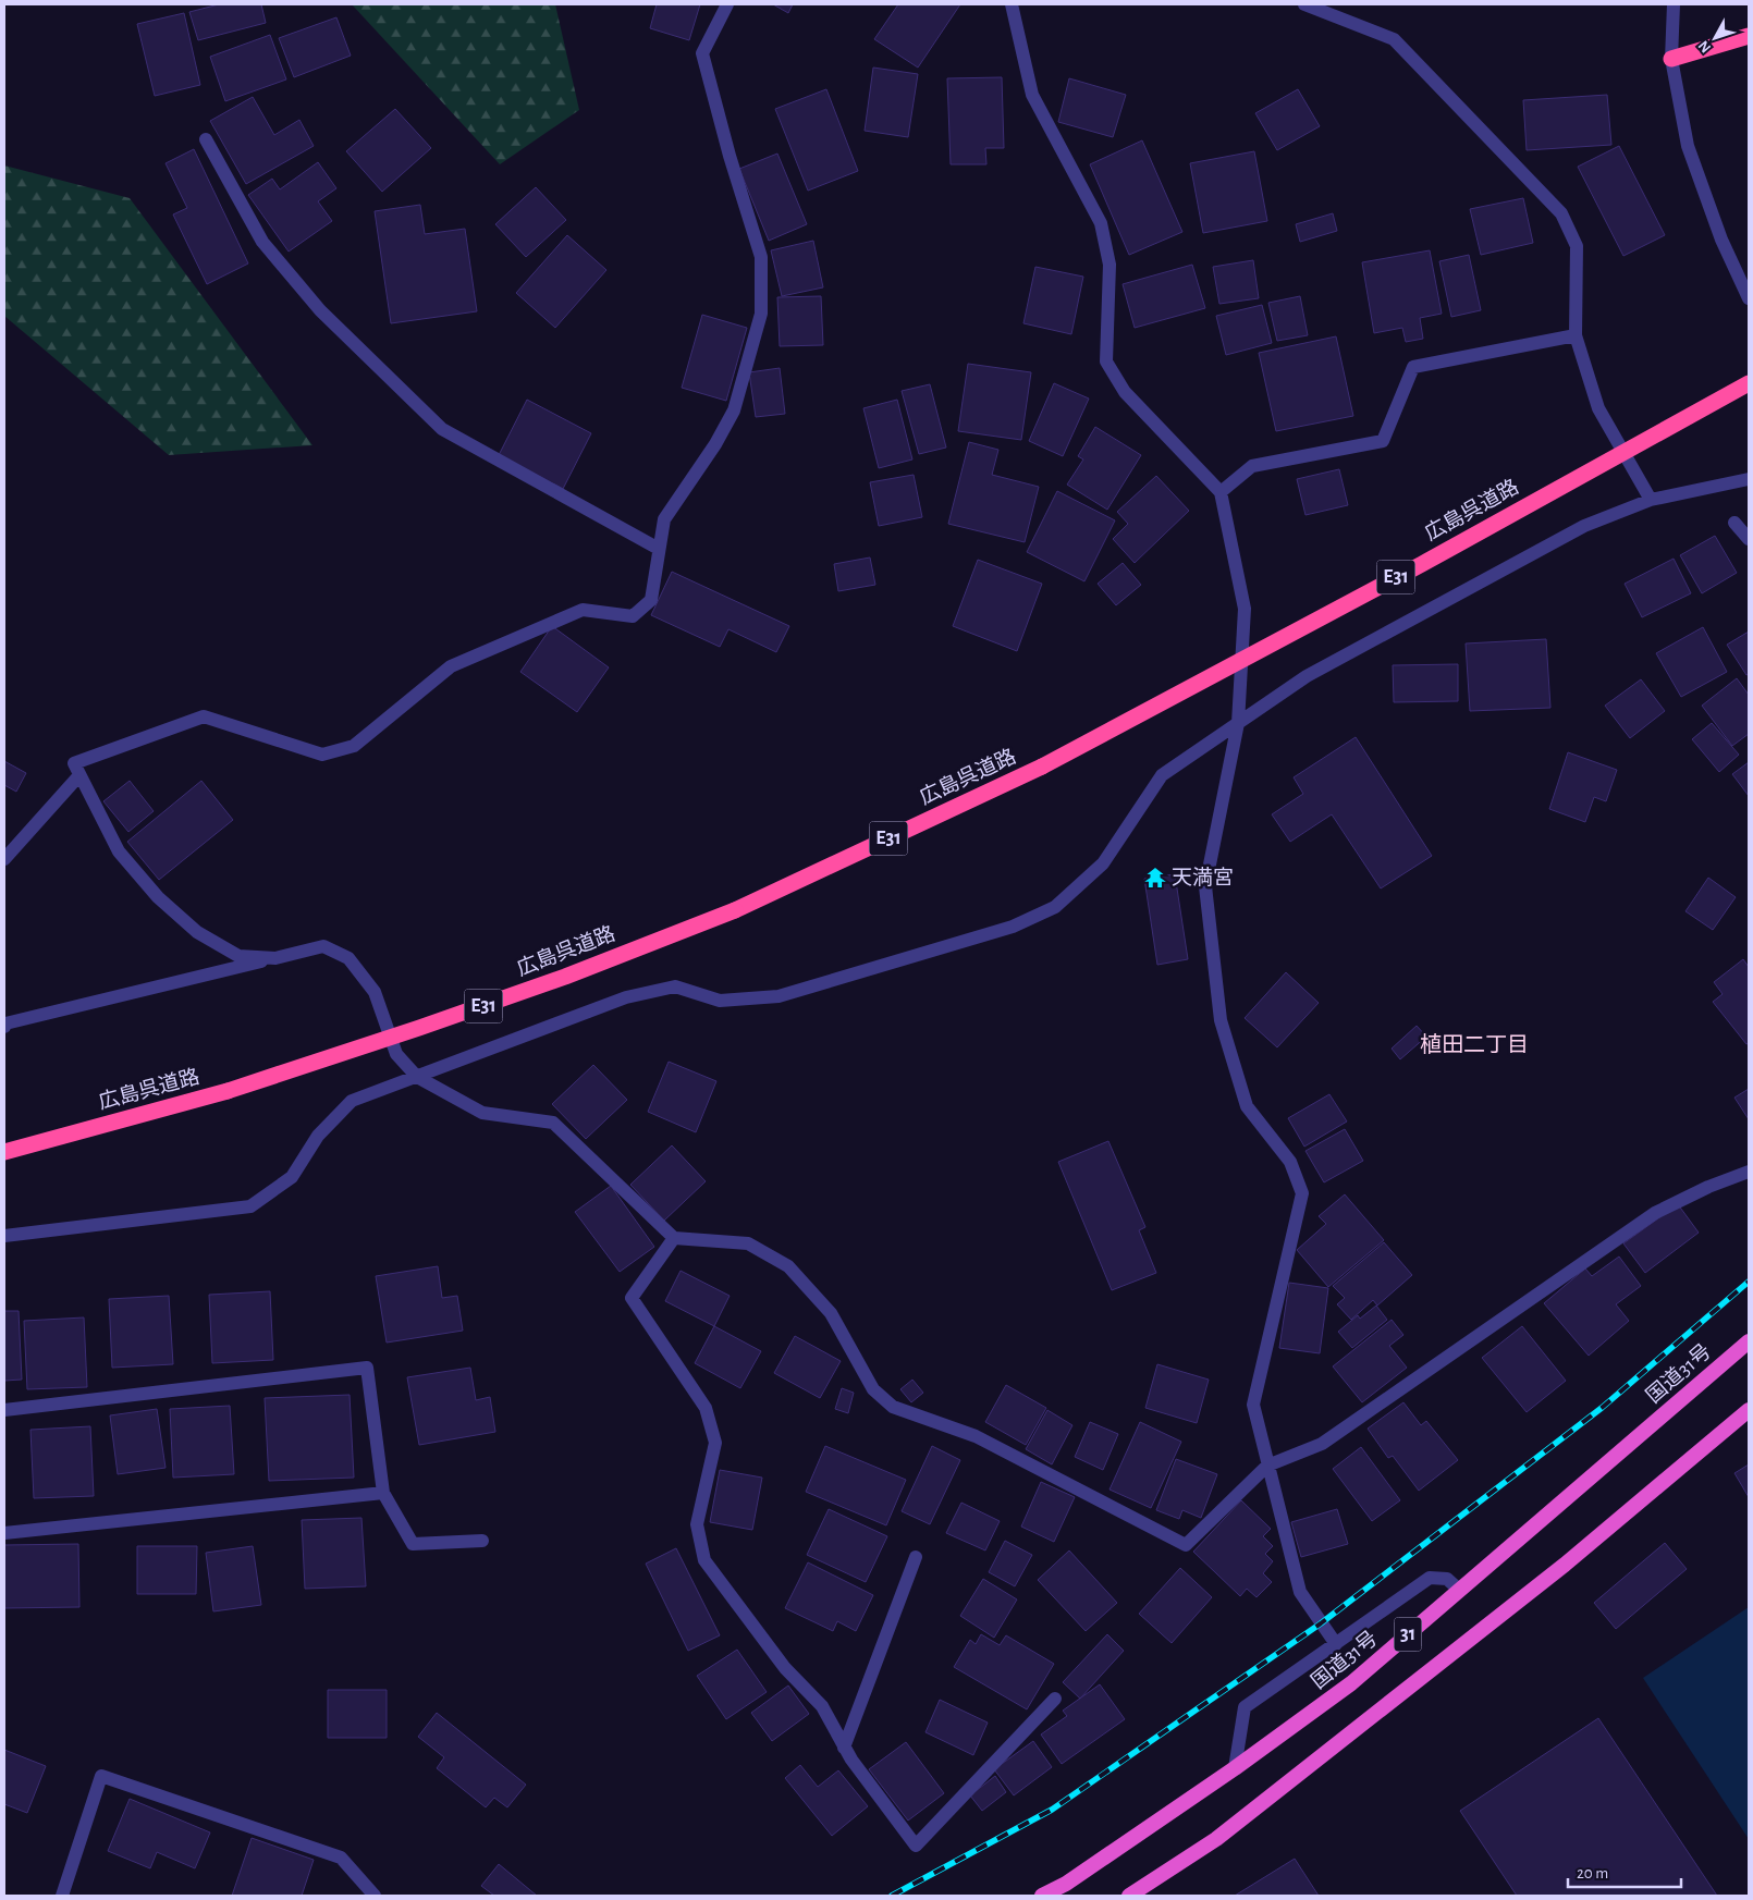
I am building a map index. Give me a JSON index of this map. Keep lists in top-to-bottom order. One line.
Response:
{"streets":{"highway":["広島呉道路","E31","国道31号","31"]},"districts":["植田二丁目"],"places":{"temple":["天満宮"]},"scale_bar":"20 m","north":"bottom left"}
